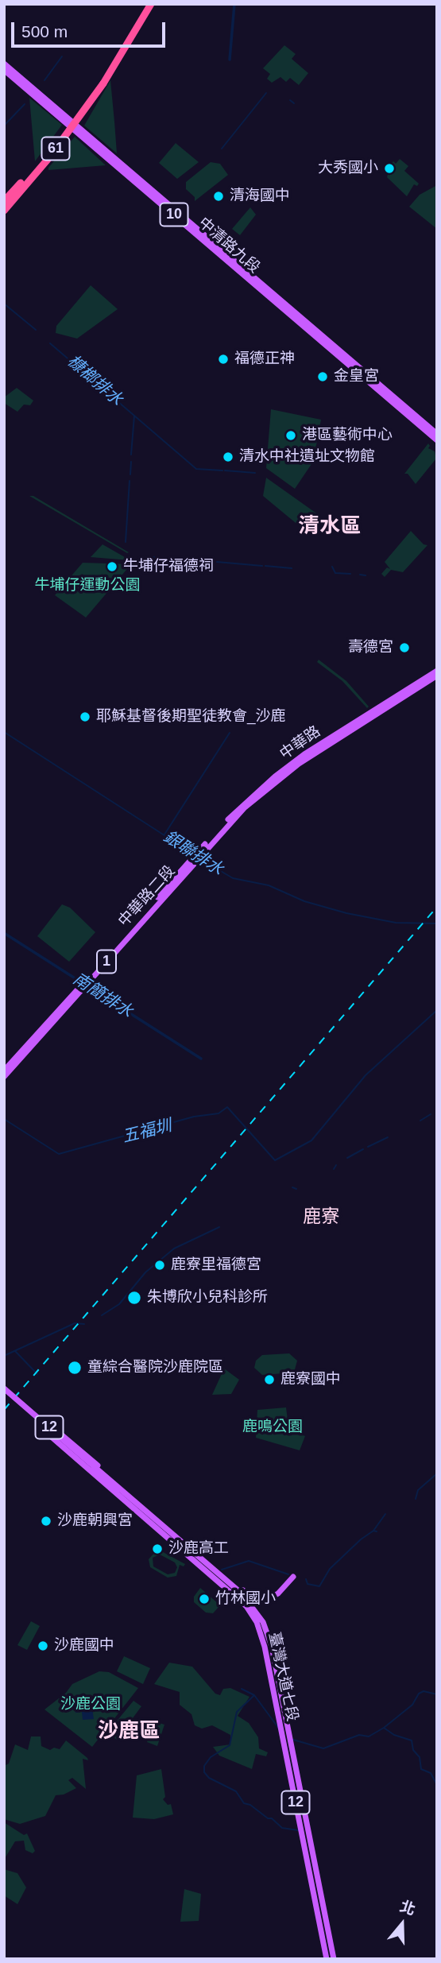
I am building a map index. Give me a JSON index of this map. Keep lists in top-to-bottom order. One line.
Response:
{"streets":{"highway":["61"],"main road":["10","中清路九段","中華路","中華路二段","1","12","臺灣大道七段"]},"crossings":[["中華路","中華路二段"],["12","臺灣大道七段"]],"districts":["清水區","鹿寮","沙鹿區"],"water":["槺榔排水","銀聯排水","南簡排水","五福圳"],"parks":["牛埔仔運動公園","鹿鳴公園","沙鹿公園"],"places":["大秀國小","清海國中","福德正神","金皇宮","港區藝術中心","清水中社遺址文物館","牛埔仔福德祠","壽德宮","耶穌基督後期聖徒教會_沙鹿","鹿寮里福德宮","朱博欣小兒科診所","童綜合醫院沙鹿院區","鹿寮國中","沙鹿朝興宮","沙鹿高工","竹林國小","沙鹿國中"],"scale_bar":"500 m","north":"top"}
